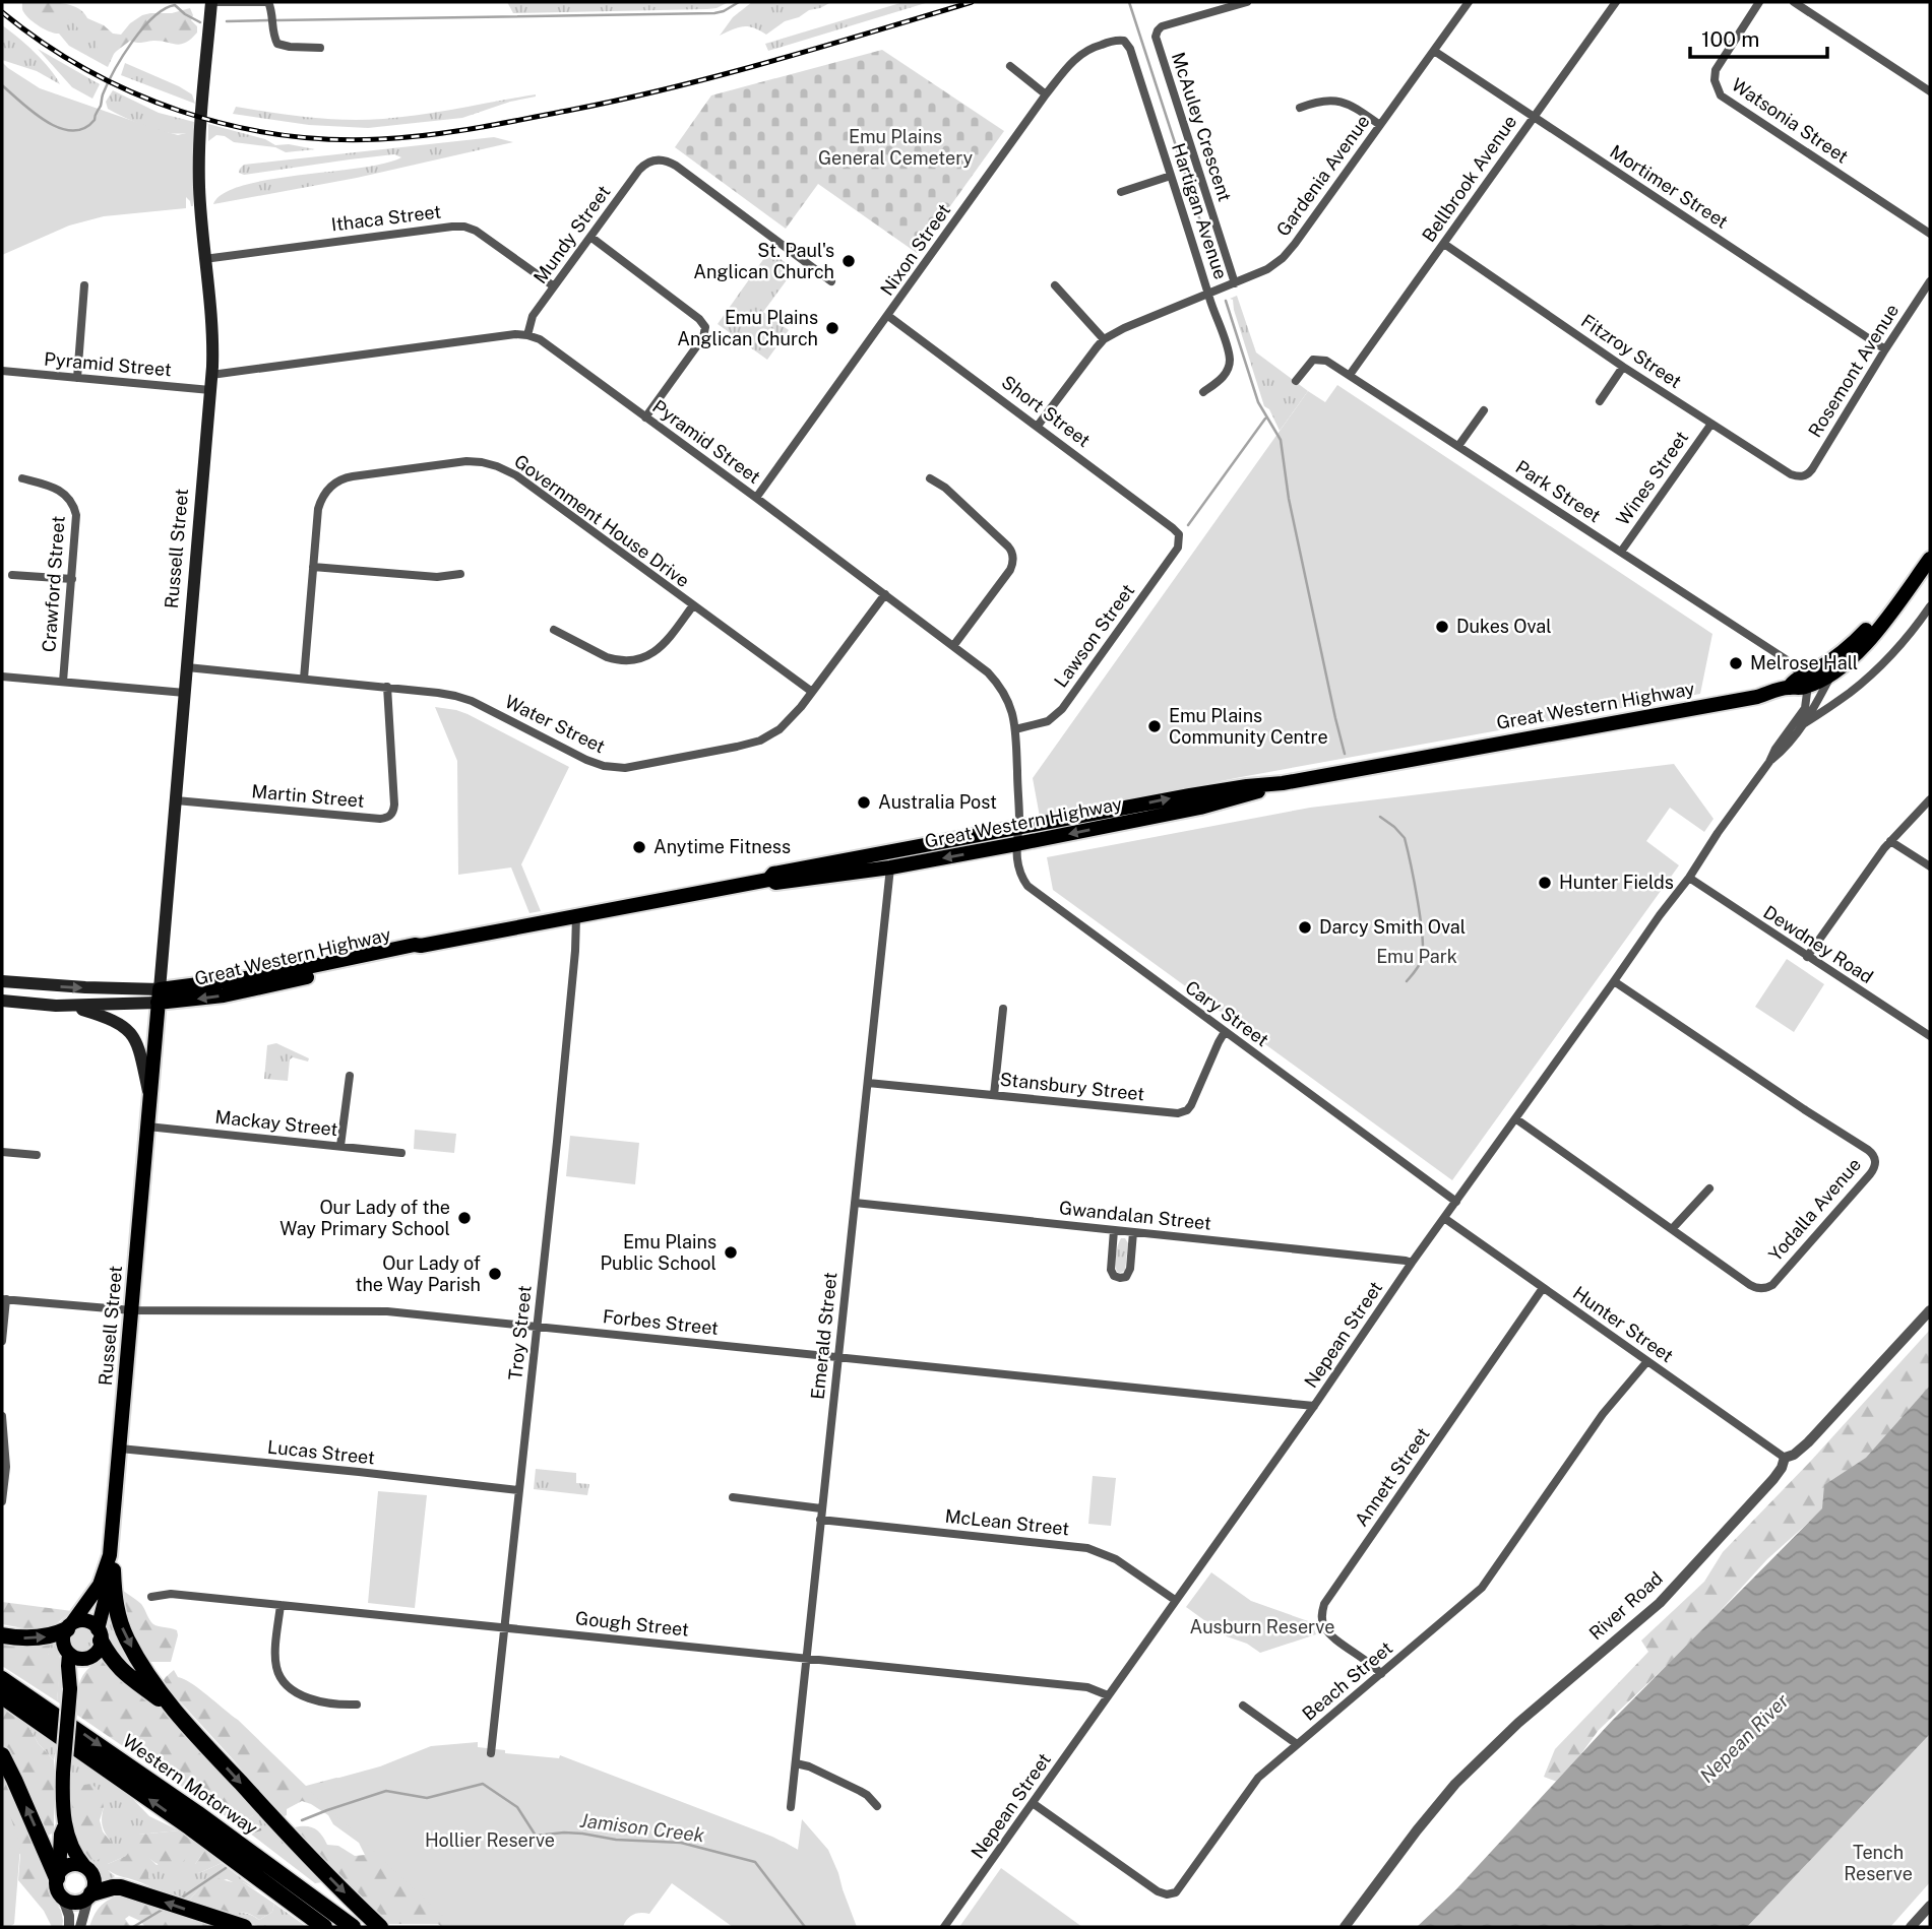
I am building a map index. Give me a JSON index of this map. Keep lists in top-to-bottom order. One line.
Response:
{"streets":{"highway":["Russell Street","Great Western Highway","Western Motorway"],"street":["Watsonia Street","McAuley Crescent","Gardenia Avenue","Bellbrook Avenue","Mortimer Street","Hartigan Avenue","Ithaca Street","Mundy Street","Nixon Street","Fitzroy Street","Pyramid Street","Rosemont Avenue","Short Street","Wines Street","Park Street","Government House Drive","Crawford Street","Lawson Street","Water Street","Martin Street","Dewdney Road","Cary Street","Stansbury Street","Mackay Street","Yodalla Avenue","Gwandalan Street","Forbes Street","Hunter Street","Troy Street","Nepean Street","Emerald Street","Lucas Street","Annett Street","McLean Street","River Road","Gough Street","Beach Street"]},"crossings":[["McAuley Crescent","Gardenia Avenue"],["Gardenia Avenue","Mortimer Street"],["Gardenia Avenue","Hartigan Avenue"],["Gardenia Avenue","Short Street"],["Bellbrook Avenue","Mortimer Street"],["Bellbrook Avenue","Fitzroy Street"],["Bellbrook Avenue","Park Street"],["Mortimer Street","Rosemont Avenue"],["Hartigan Avenue","Nixon Street"],["Ithaca Street","Mundy Street"],["Ithaca Street","Russell Street"],["Mundy Street","Pyramid Street"],["Nixon Street","Pyramid Street"],["Nixon Street","Short Street"],["Fitzroy Street","Rosemont Avenue"],["Fitzroy Street","Wines Street"],["Pyramid Street","Russell Street"],["Pyramid Street","Lawson Street"],["Pyramid Street","Great Western Highway"],["Pyramid Street","Water Street"],["Pyramid Street","Cary Street"],["Short Street","Lawson Street"],["Wines Street","Park Street"],["Park Street","Great Western Highway"],["Park Street","Nepean Street"],["Government House Drive","Water Street"],["Russell Street","Great Western Highway"],["Russell Street","Water Street"],["Russell Street","Martin Street"],["Russell Street","Mackay Street"],["Russell Street","Forbes Street"],["Russell Street","Lucas Street"],["Great Western Highway","Cary Street"],["Great Western Highway","Troy Street"],["Great Western Highway","Nepean Street"],["Great Western Highway","Emerald Street"],["Water Street","Martin Street"],["Dewdney Road","Nepean Street"],["Cary Street","Stansbury Street"],["Cary Street","Nepean Street"],["Stansbury Street","Emerald Street"],["Yodalla Avenue","Nepean Street"],["Gwandalan Street","Nepean Street"],["Gwandalan Street","Emerald Street"],["Forbes Street","Troy Street"],["Forbes Street","Nepean Street"],["Forbes Street","Emerald Street"],["Hunter Street","Nepean Street"],["Hunter Street","Annett Street"],["Hunter Street","River Road"],["Hunter Street","Beach Street"],["Troy Street","Lucas Street"],["Troy Street","Gough Street"],["Nepean Street","McLean Street"],["Nepean Street","Gough Street"],["Nepean Street","Beach Street"],["Emerald Street","McLean Street"],["Emerald Street","Gough Street"],["Annett Street","Beach Street"]],"water":["Nepean River","Jamison Creek"],"parks":["Emu Plains General Cemetery","Emu Park","Ausburn Reserve","Hollier Reserve","Tench Reserve"],"places":["St. Paul's Anglican Church","Emu Plains Anglican Church","Dukes Oval","Melrose Hall","Emu Plains Community Centre","Australia Post","Anytime Fitness","Hunter Fields","Darcy Smith Oval","Our Lady of the Way Primary School","Emu Plains Public School","Our Lady of the Way Parish"],"scale_bar":"100 m"}
